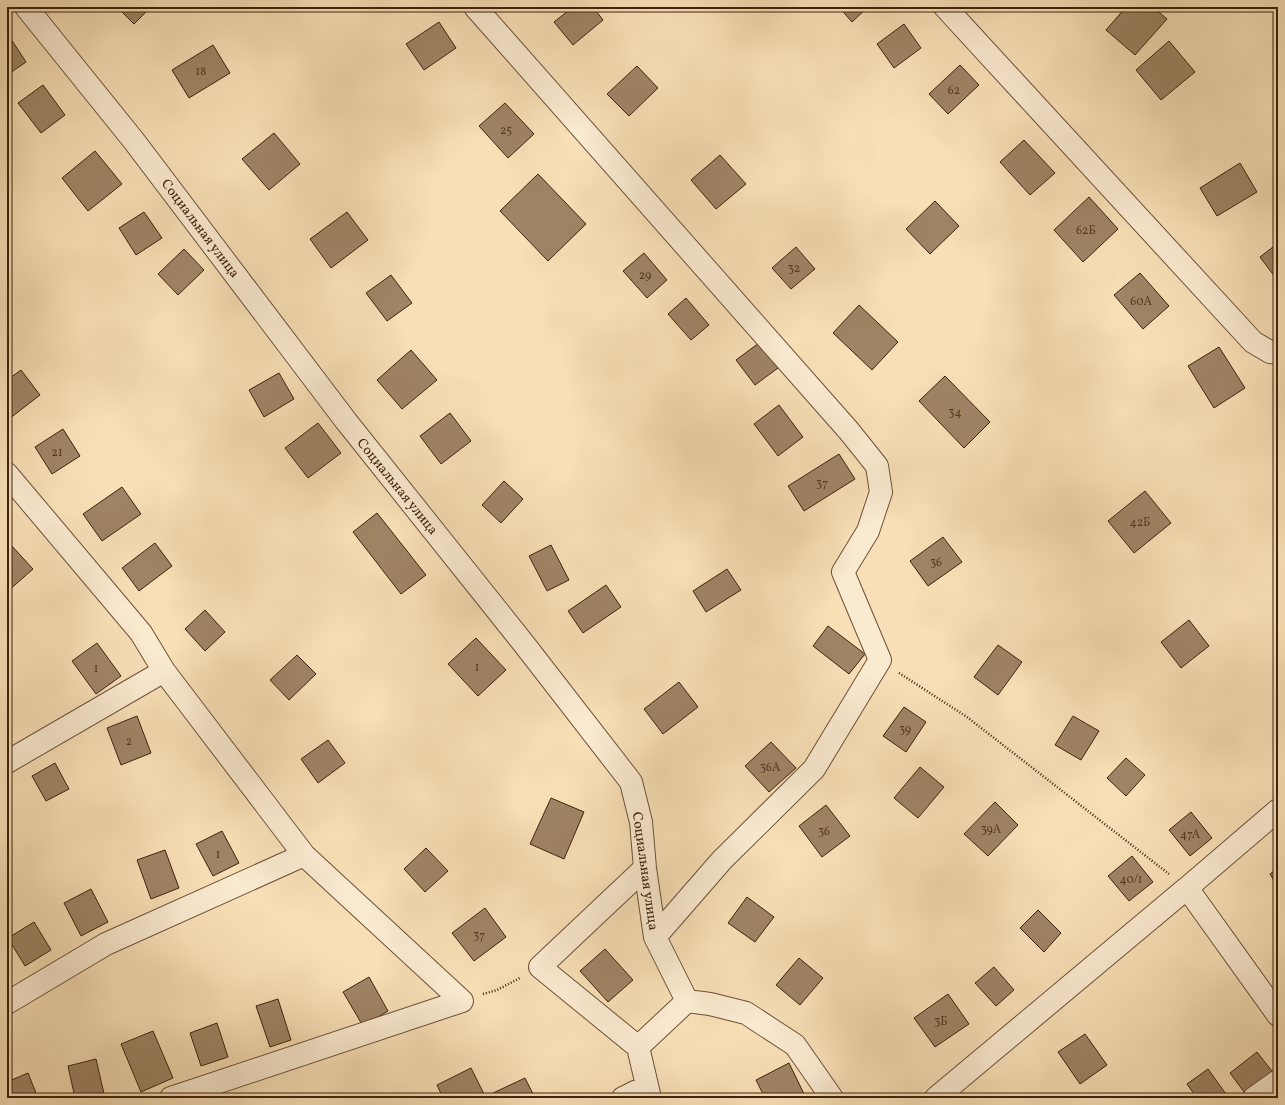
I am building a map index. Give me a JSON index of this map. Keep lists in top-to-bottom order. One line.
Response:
{"streets":{"street":["Социальная улица"]},"house_numbers":["18","62","25","62Б","32","29","60А","34","21","37","42Б","36","1","1","39","2","36А","39А","36","47А","1","40/1","37","3Б"]}
